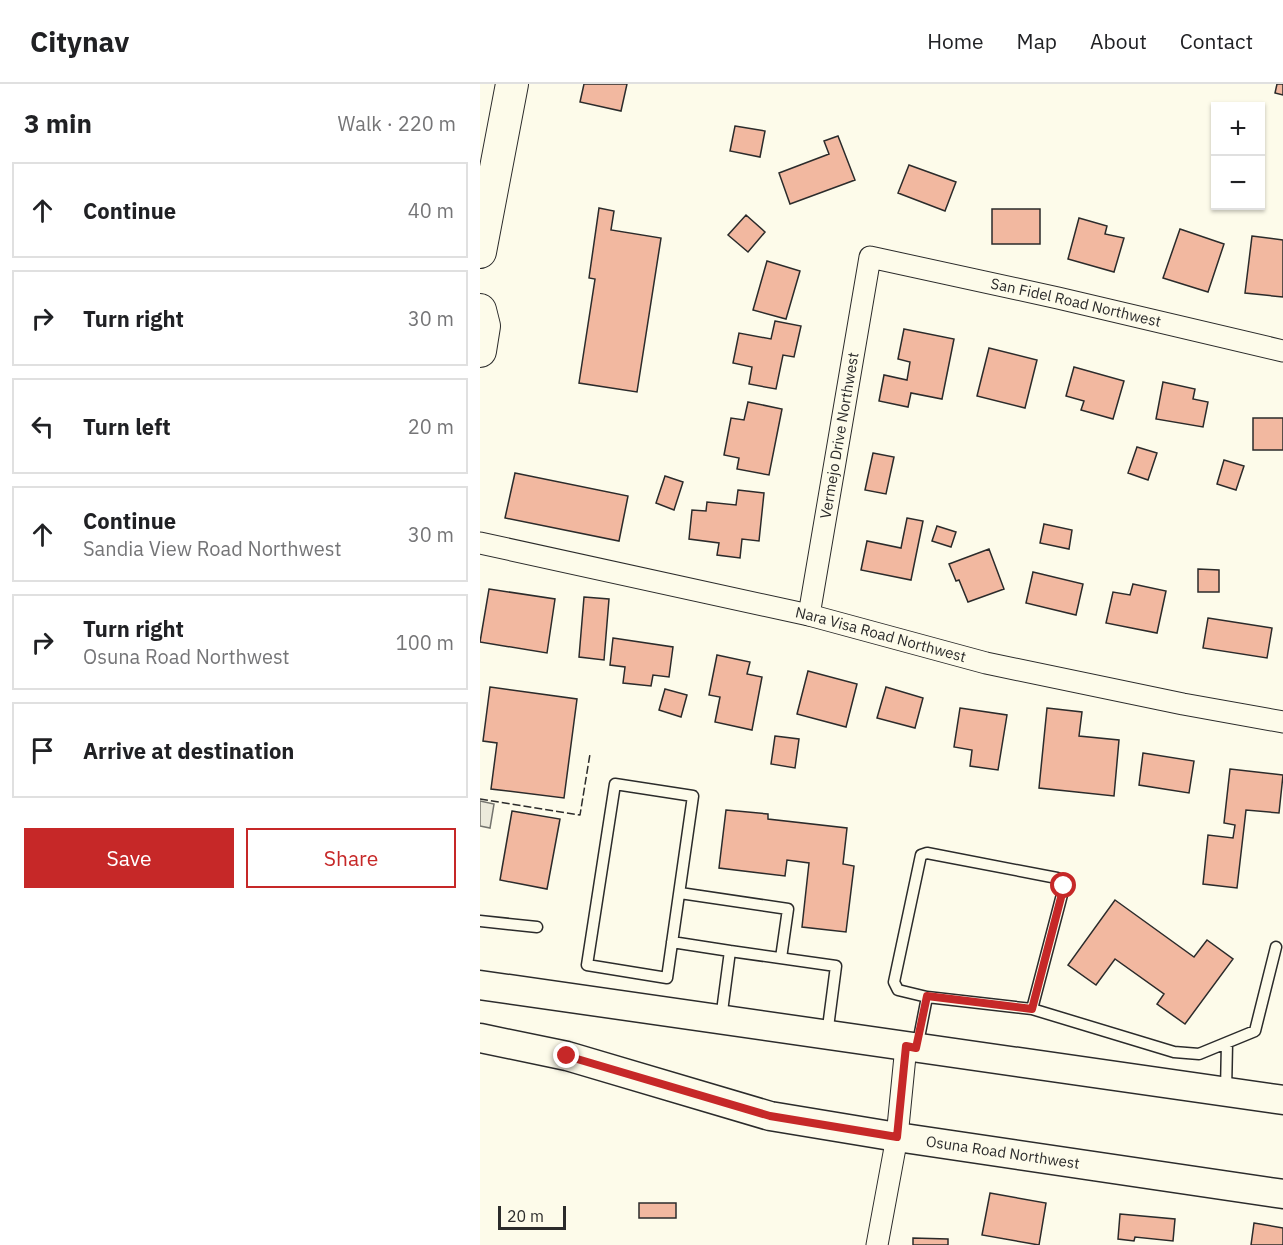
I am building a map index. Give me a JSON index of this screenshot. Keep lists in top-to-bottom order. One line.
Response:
{"streets":{"main road":["Osuna Road Northwest"],"street":["San Fidel Road Northwest","Vermejo Drive Northwest","Nara Visa Road Northwest"]},"crossings":[["San Fidel Road Northwest","Vermejo Drive Northwest"],["Vermejo Drive Northwest","Nara Visa Road Northwest"]],"scale_bar":"20 m","page":{"header":"Citynav","nav":["Home","Map","About","Contact"],"heading":["3 min","Walk · 220 m"],"map_buttons":["+","−"],"list":[["Continue","40 m"],["Turn right","30 m"],["Turn left","20 m"],["Continue","Sandia View Road Northwest","30 m"],["Turn right","Osuna Road Northwest","100 m"],"Arrive at destination"],"buttons":["Save","Share"],"scale":"20 m"}}
